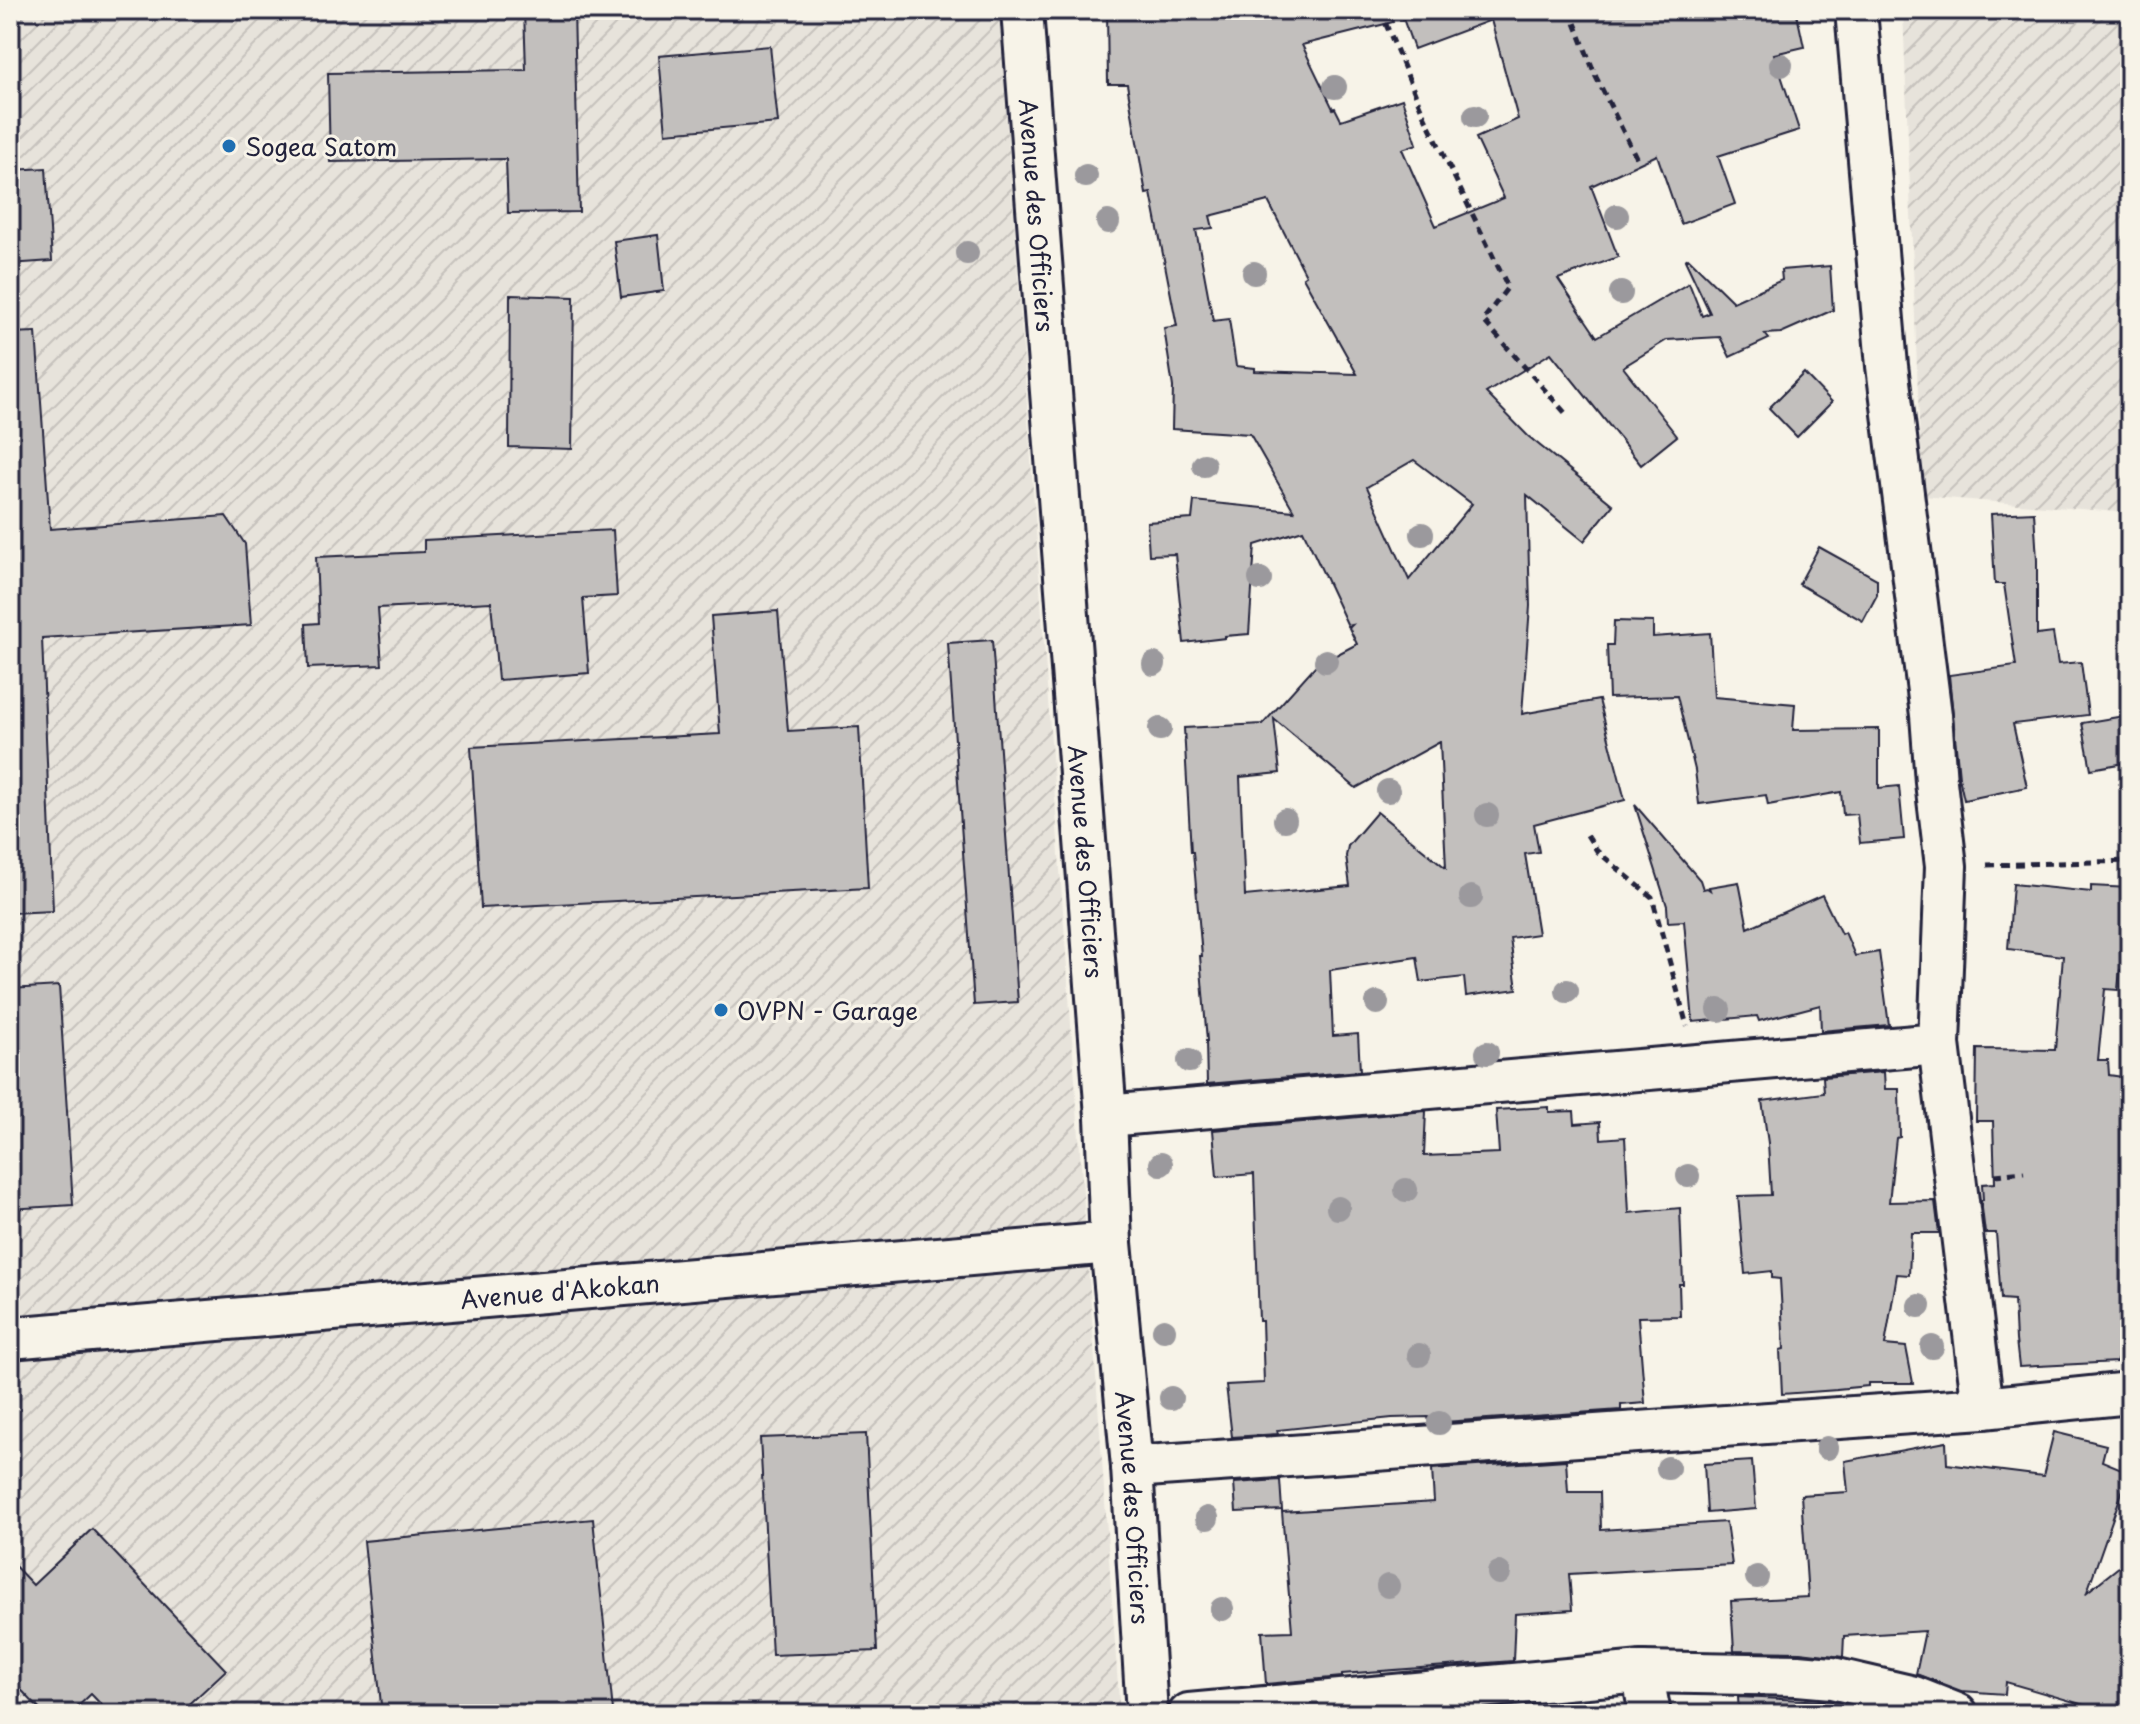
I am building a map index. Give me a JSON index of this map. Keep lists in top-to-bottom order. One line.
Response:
{"streets":{"street":["Avenue des Officiers","Avenue d'Akokan"]},"crossings":[["Avenue des Officiers","Avenue d'Akokan"]],"places":["Sogea Satom","OVPN - Garage"]}
